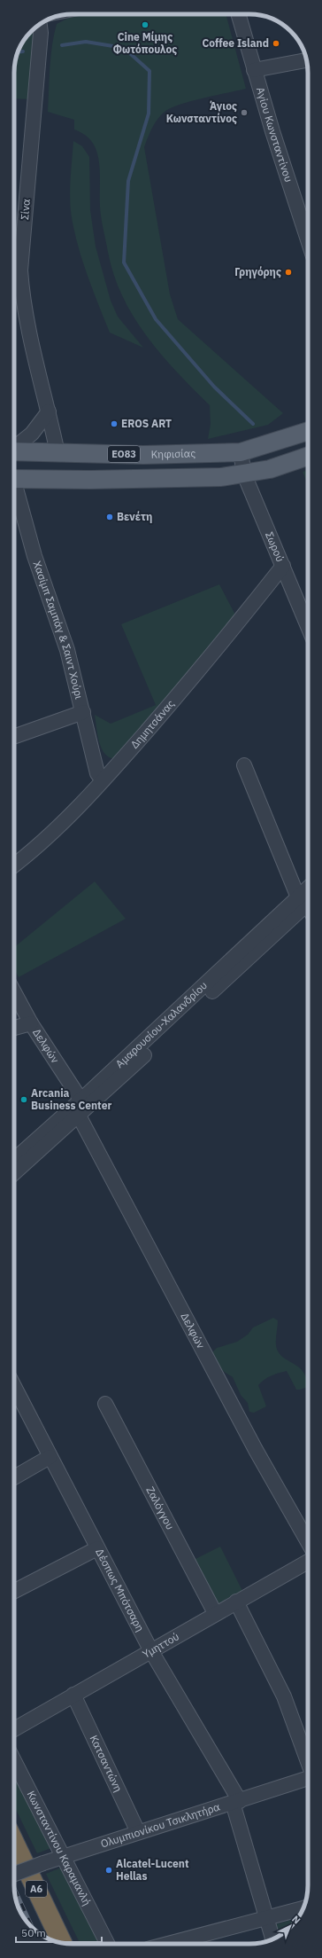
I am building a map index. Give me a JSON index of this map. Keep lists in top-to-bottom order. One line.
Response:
{"streets":{"highway":["Α6"],"main road":["ΕΟ83","Κηφισίας"],"street":["Αγίου Κωνσταντίνου","Σίνα","Σωρού","Χασίμπ Σαμπάγ & Σαιντ Χούρι","Δημητσάνας","Αμαρουσίου-Χαλανδρίου","Δελφών","Ζαλόγγου","Δέσπως Μπότσαρη","Υμηττού","Κατσαντώνη","Ολυμπιονίκου Τσικλητήρα","Κωνσταντίνου Καραμανλή"]},"crossings":[["Σίνα","Κηφισίας"],["Κηφισίας","Σωρού"],["Σωρού","Δημητσάνας"],["Χασίμπ Σαμπάγ & Σαιντ Χούρι","Δημητσάνας"],["Αμαρουσίου-Χαλανδρίου","Δελφών"],["Ζαλόγγου","Υμηττού"],["Δέσπως Μπότσαρη","Υμηττού"],["Δέσπως Μπότσαρη","Ολυμπιονίκου Τσικλητήρα"],["Υμηττού","Κατσαντώνη"],["Κατσαντώνη","Ολυμπιονίκου Τσικλητήρα"],["Ολυμπιονίκου Τσικλητήρα","Κωνσταντίνου Καραμανλή"]],"places":["Cine Μίμης Φωτόπουλος","Coffee Island","Άγιος Κωνσταντίνος","Γρηγόρης","EROS ART","Βενέτη","Arcania Business Center","Alcatel-Lucent Hellas"],"scale_bar":"50 m","north":"top right"}
